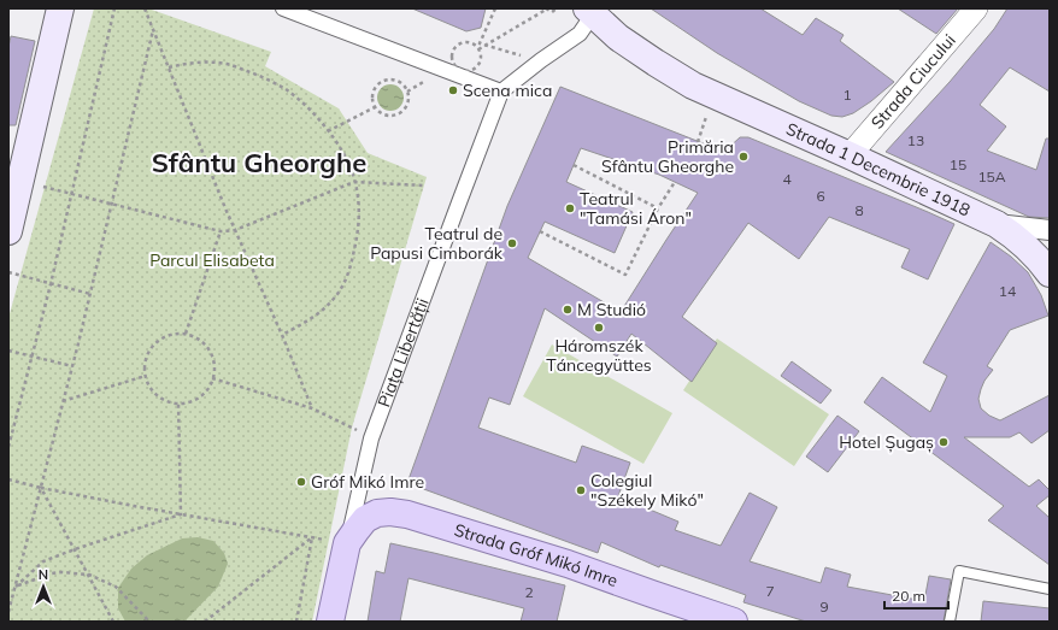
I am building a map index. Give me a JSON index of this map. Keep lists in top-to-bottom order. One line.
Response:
{"streets":{"main road":["Strada 1 Decembrie 1918","Piața Libertății","Strada Gróf Mikó Imre"],"street":["Strada Ciucului"]},"crossings":[["Strada Ciucului","Strada 1 Decembrie 1918"],["Piața Libertății","Strada Gróf Mikó Imre"]],"districts":["Sfântu Gheorghe"],"parks":["Parcul Elisabeta"],"places":["Scena mica","Primăria Sfântu Gheorghe","Teatrul \"Tamási Áron\"","Teatrul de Papusi Cimborák","M Studió","Háromszék Táncegyüttes","Hotel Șugaș","Gróf Mikó Imre","Colegiul \"Székely Mikó\""],"house_numbers":["1","13","15","15A","4","6","8","14","7","2","9"],"scale_bar":"20 m","north":"top"}
